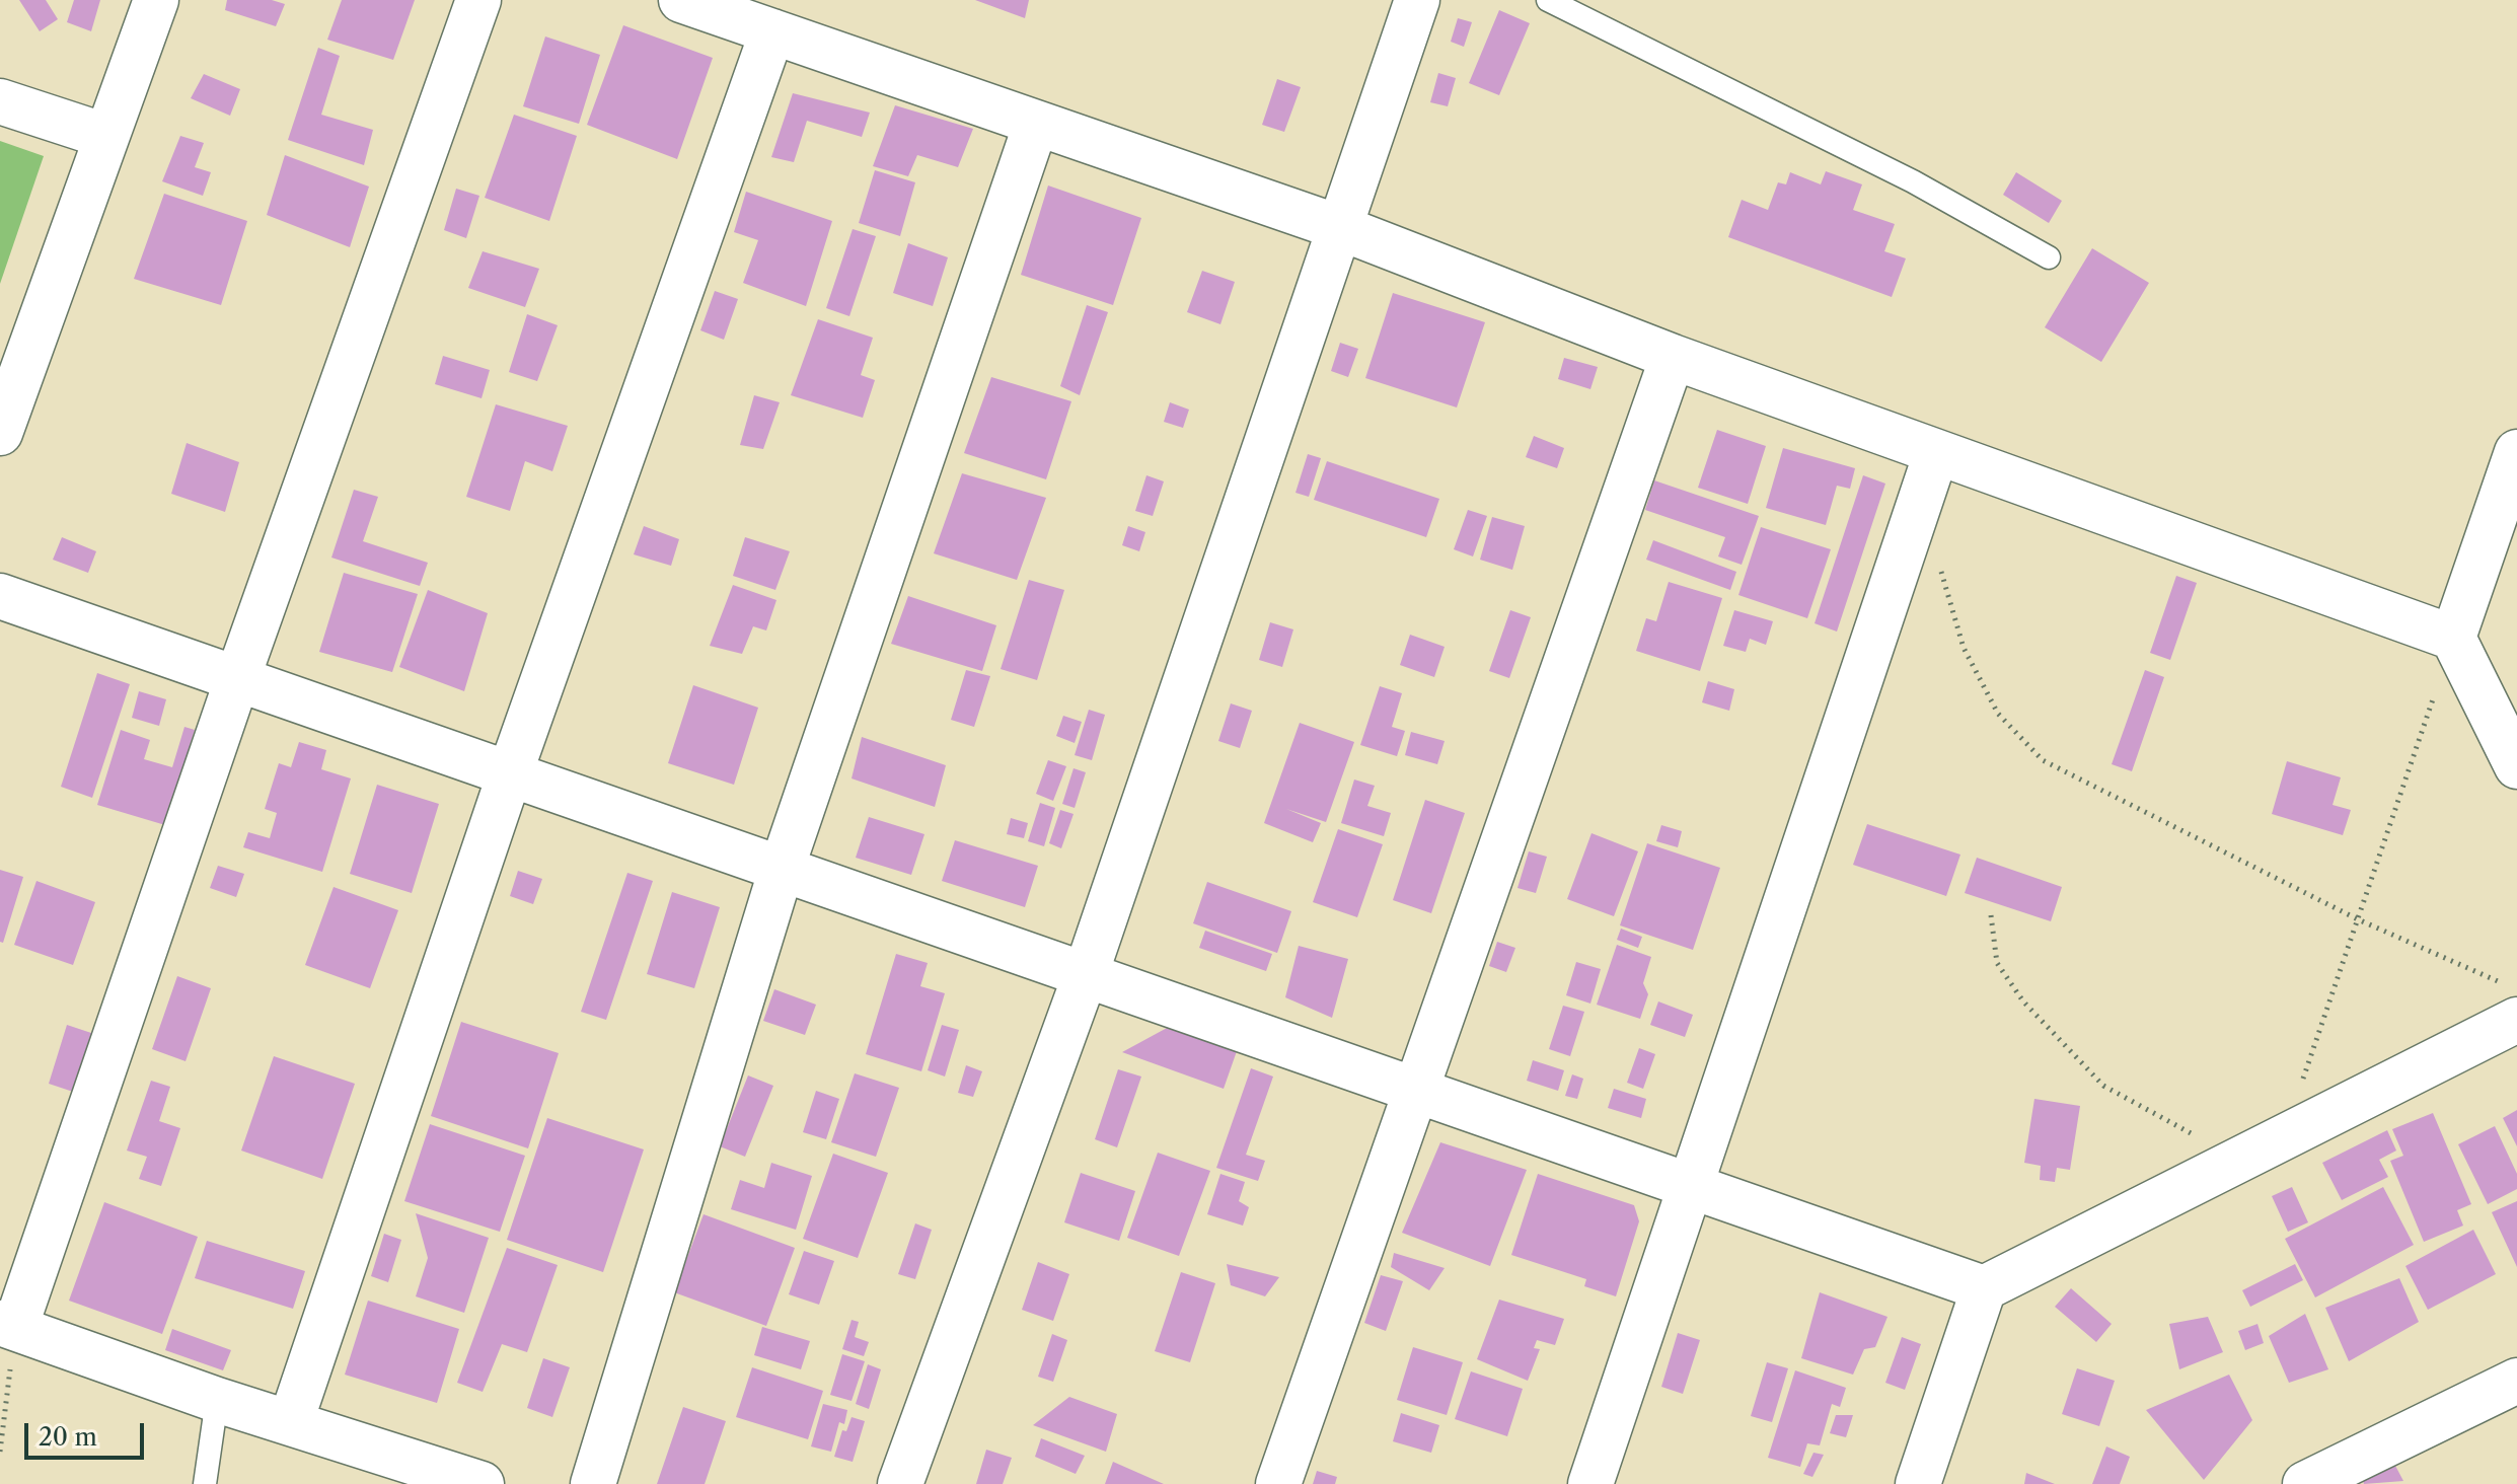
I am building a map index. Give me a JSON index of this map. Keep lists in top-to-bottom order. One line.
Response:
{"scale_bar":"20 m"}
